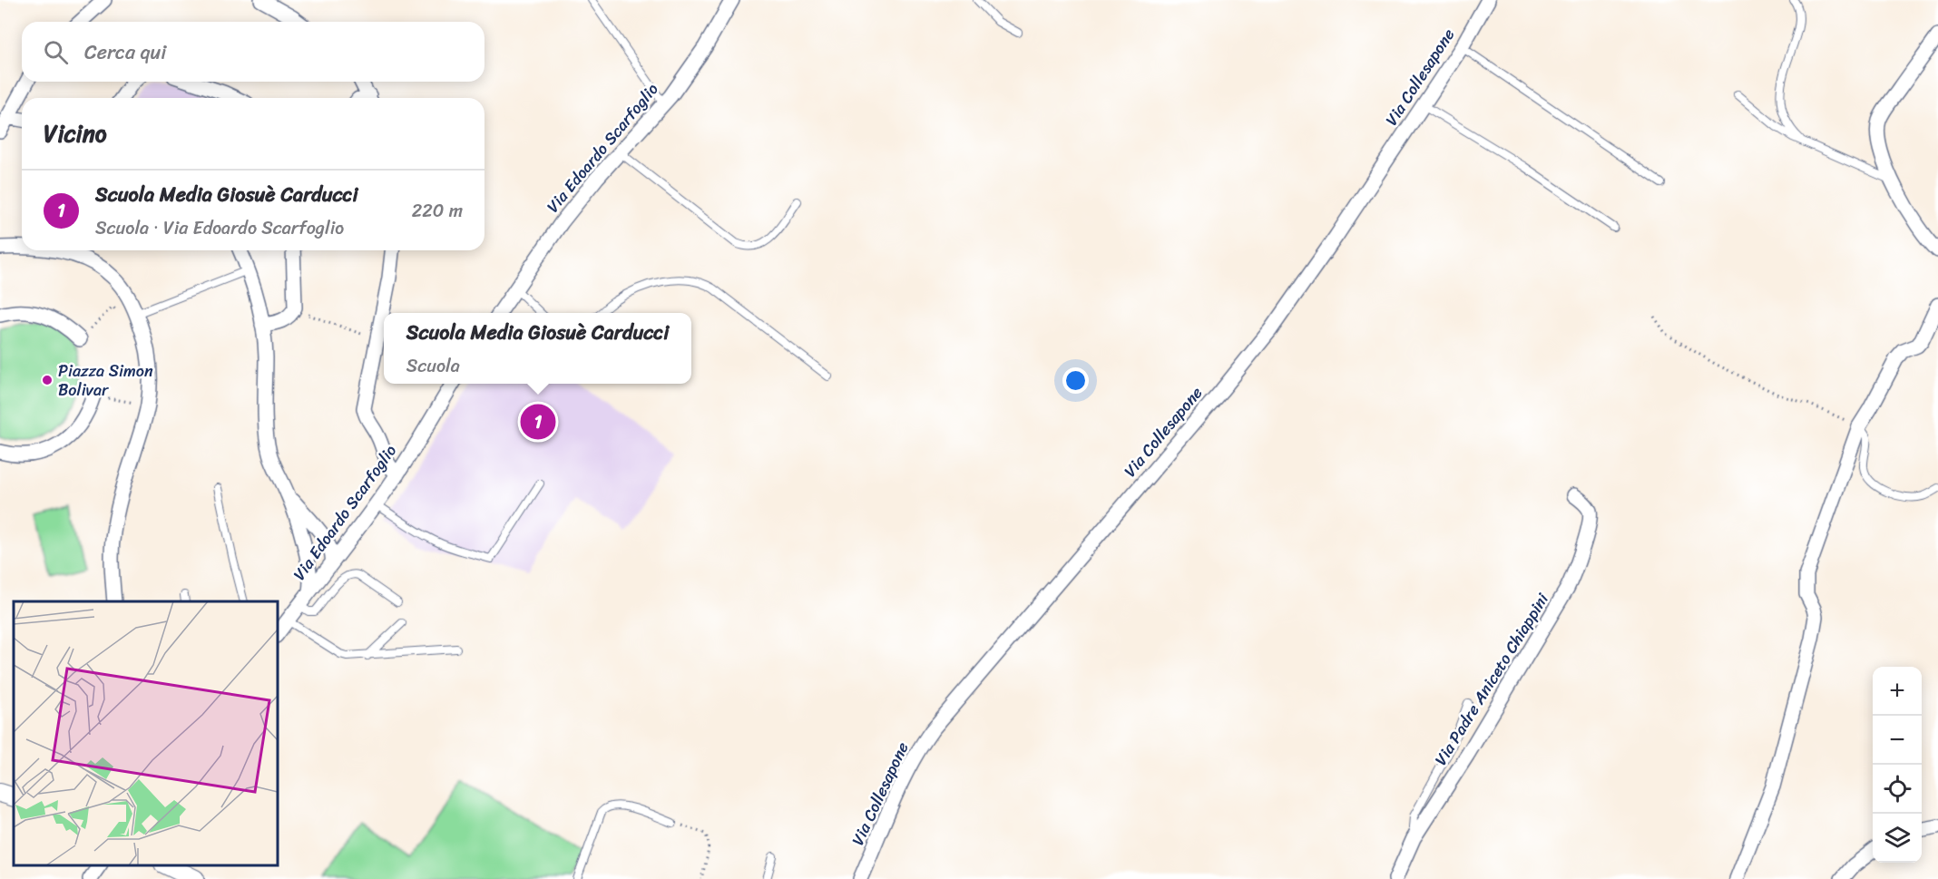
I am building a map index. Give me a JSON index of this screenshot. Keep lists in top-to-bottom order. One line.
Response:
{"streets":{"street":["Via Collesapone","Via Edoardo Scarfoglio","Via Padre Aniceto Chiappini"]},"places":["Piazza Simon Bolivar"],"page":{"search":"Cerca qui","heading":"Vicino","list":[{"mark":"1","name":"Scuola Media Giosuè Carducci","note":"Scuola · Via Edoardo Scarfoglio","value":"220 m"}],"popup":["Scuola Media Giosuè Carducci","Scuola"],"pins":"1","map_buttons":["+","−"]}}
